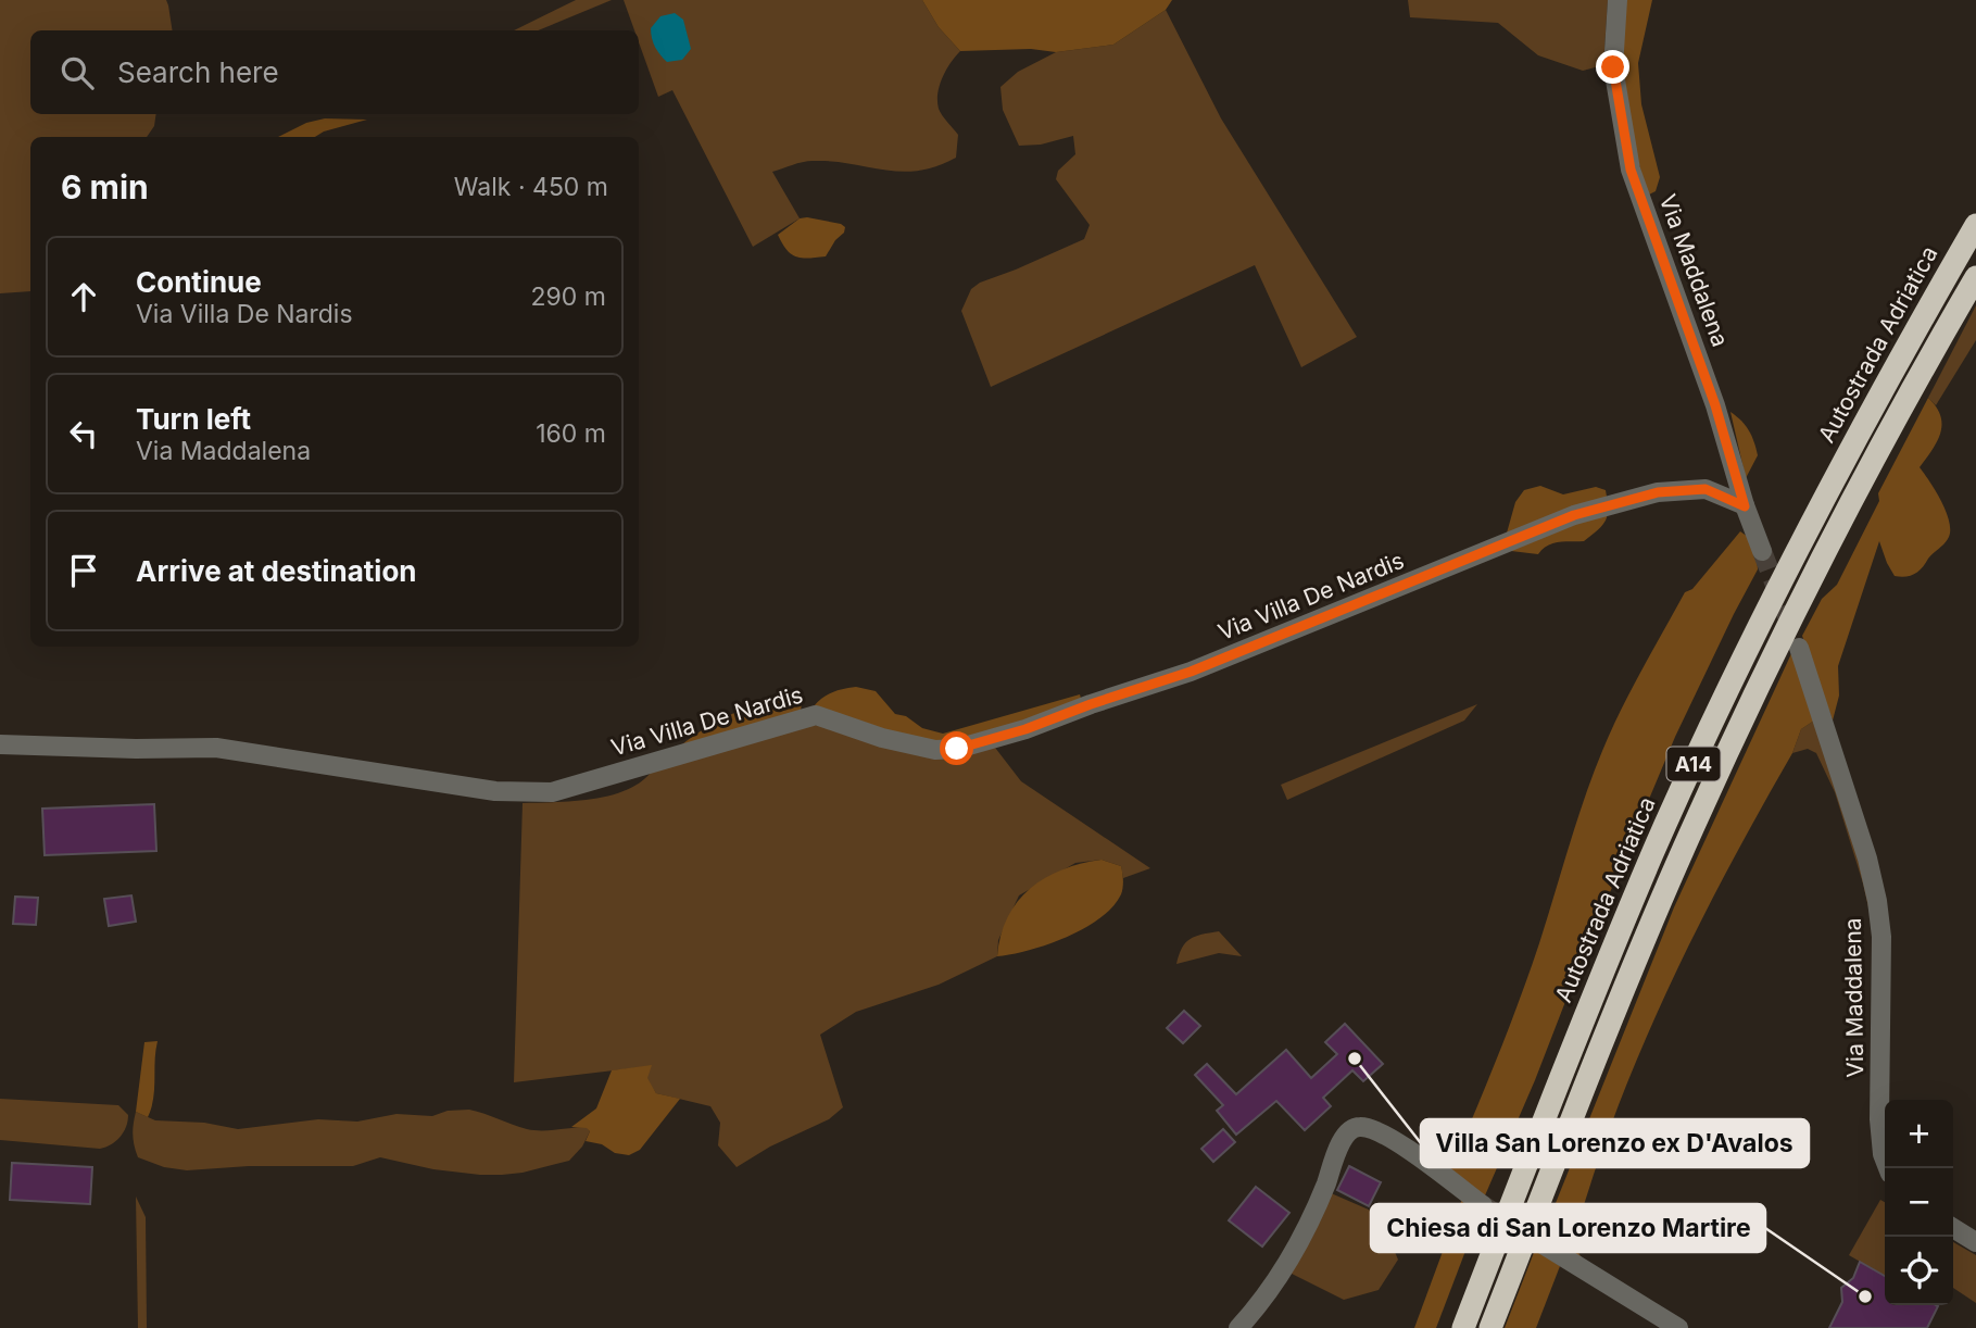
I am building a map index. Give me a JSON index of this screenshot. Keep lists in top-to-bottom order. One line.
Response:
{"streets":{"highway":["Autostrada Adriatica","A14"],"street":["Via Maddalena","Via Villa De Nardis"]},"crossings":[["Via Maddalena","Via Villa De Nardis"]],"places":["Villa San Lorenzo ex D'Avalos","Chiesa di San Lorenzo Martire"],"page":{"search":"Search here","heading":["6 min","Walk · 450 m"],"list":[["Continue","Via Villa De Nardis","290 m"],["Turn left","Via Maddalena","160 m"],"Arrive at destination"],"map_buttons":["+","−"]}}
